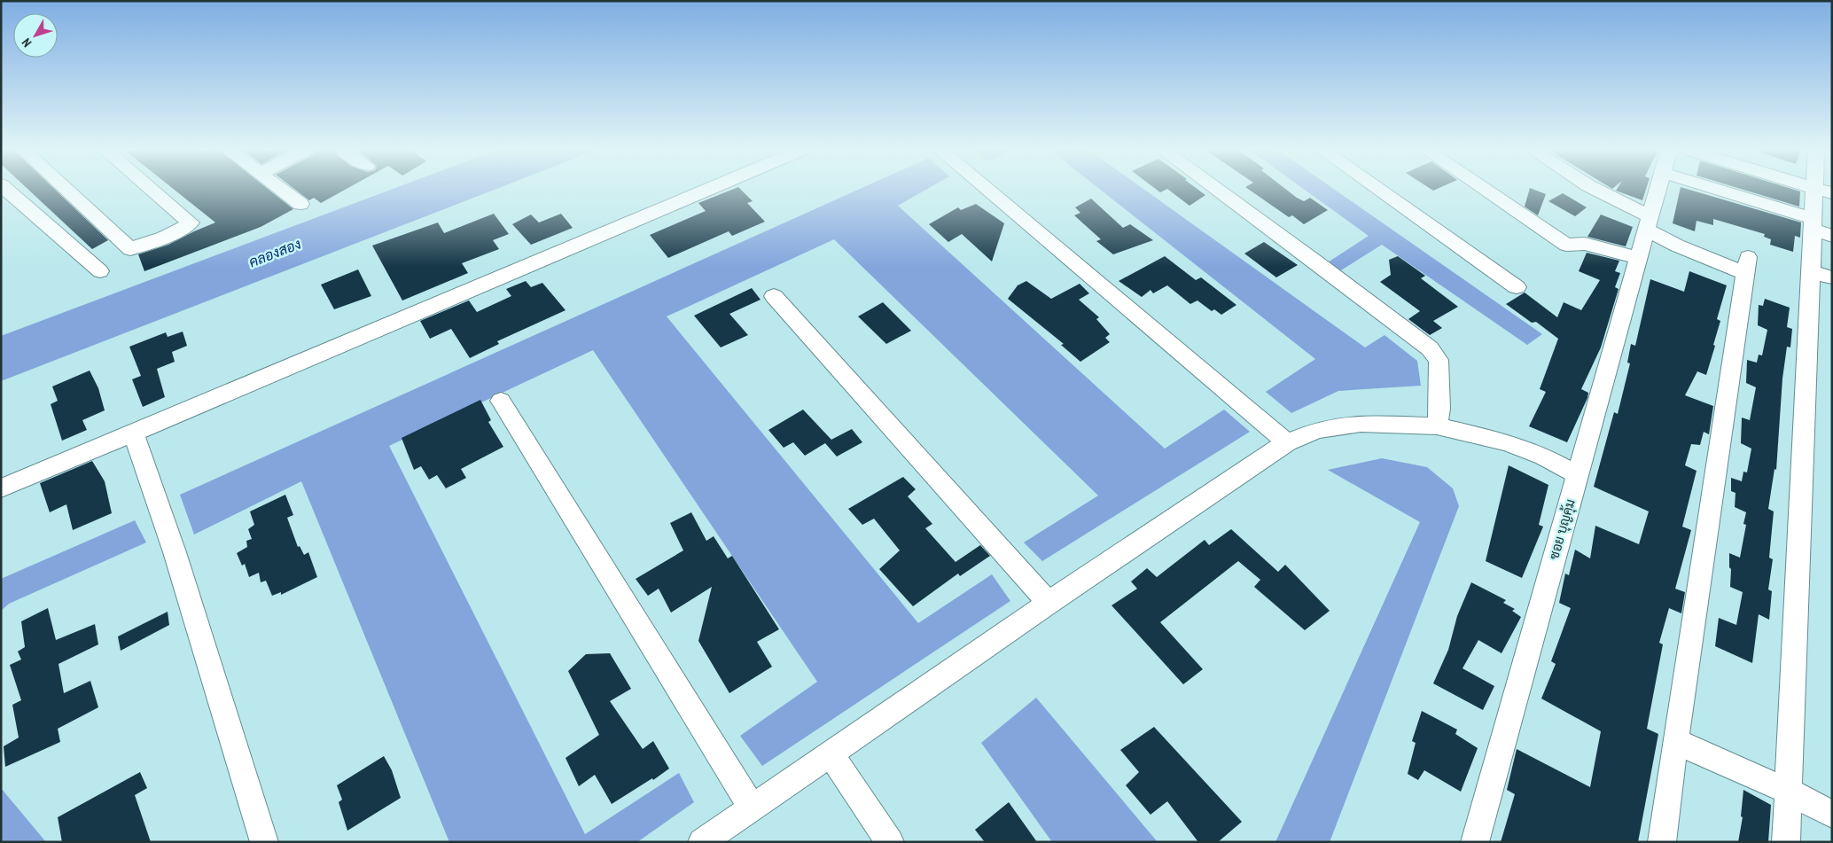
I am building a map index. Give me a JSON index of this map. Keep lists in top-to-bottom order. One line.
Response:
{"streets":{"street":["ซอย บุญคุ้ม"]},"water":["คลองสอง"],"north":"bottom left"}
